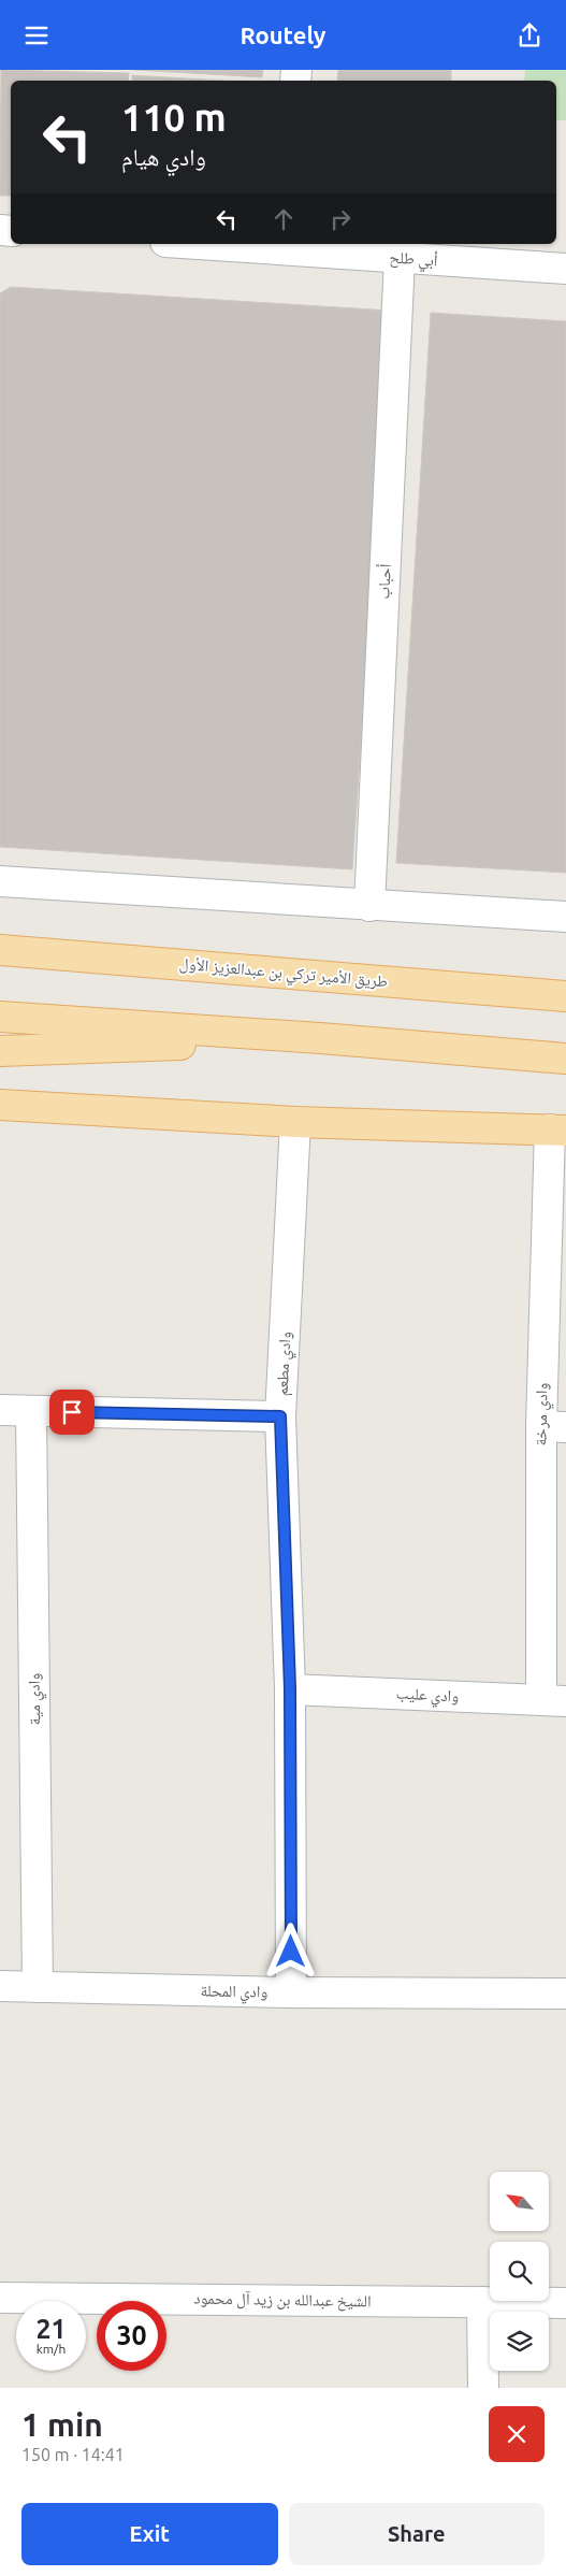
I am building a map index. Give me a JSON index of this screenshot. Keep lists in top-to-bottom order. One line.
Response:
{"streets":{"main road":["طريق الأمير تركي بن عبدالعزيز الأول"],"street":["أبي طلح","أحباب","وادي مطعم","وادي مرخة","وادي عليب","وادي مية","وادي المحلة","الشيخ عبدالله بن زيد آل محمود"]},"crossings":[["أبي طلح","أحباب"],["وادي مطعم","وادي عليب"],["وادي مطعم","وادي المحلة"],["وادي مرخة","وادي عليب"],["وادي مية","وادي المحلة"]],"north":"top left","page":{"header":"Routely","turn":["110 m","وادي هيام"],"speed":"21 km/h","limit":"30","heading":["1 min","150 m · 14:41"],"buttons":["Exit","Share"]}}
